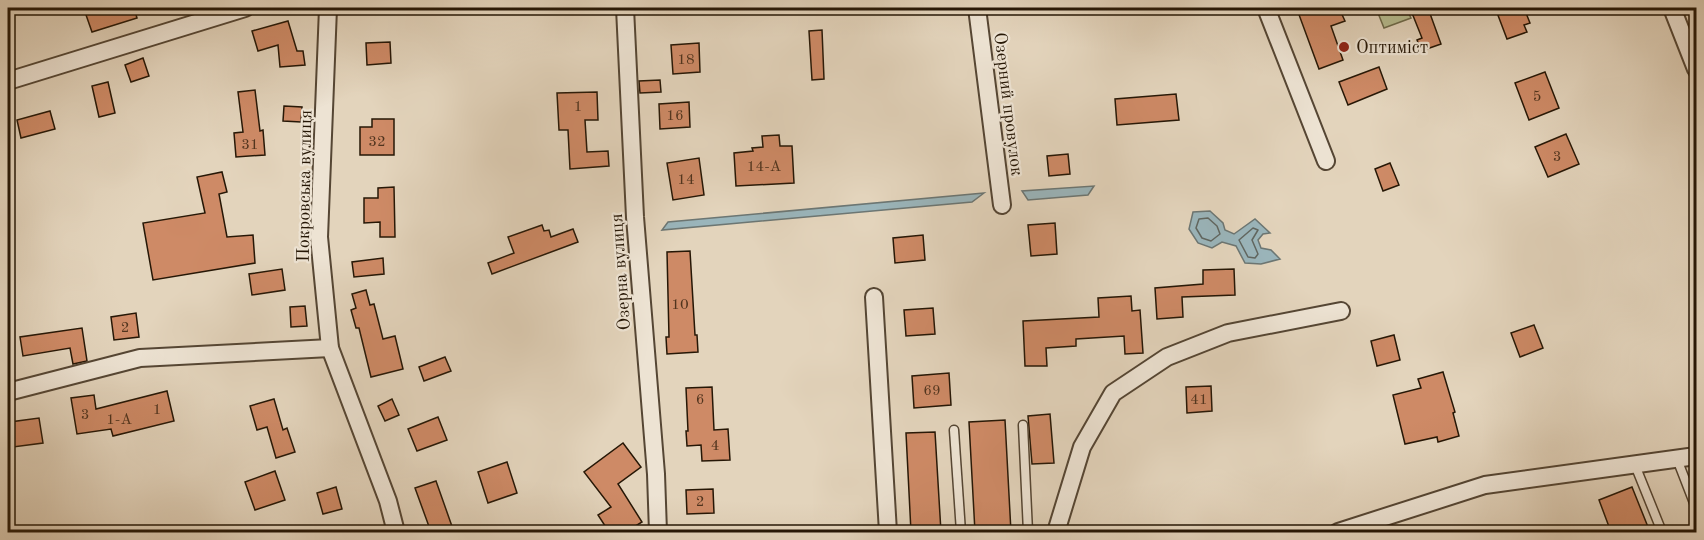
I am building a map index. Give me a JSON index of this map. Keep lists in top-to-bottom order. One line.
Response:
{"streets":{"street":["Озерний провулок","Покровська вулиця","Озерна вулиця"]},"places":["Оптиміст"],"house_numbers":["18","5","1","16","32","31","3","14-А","14","10","2","69","6","41","1","3","1-А","4","2"]}
